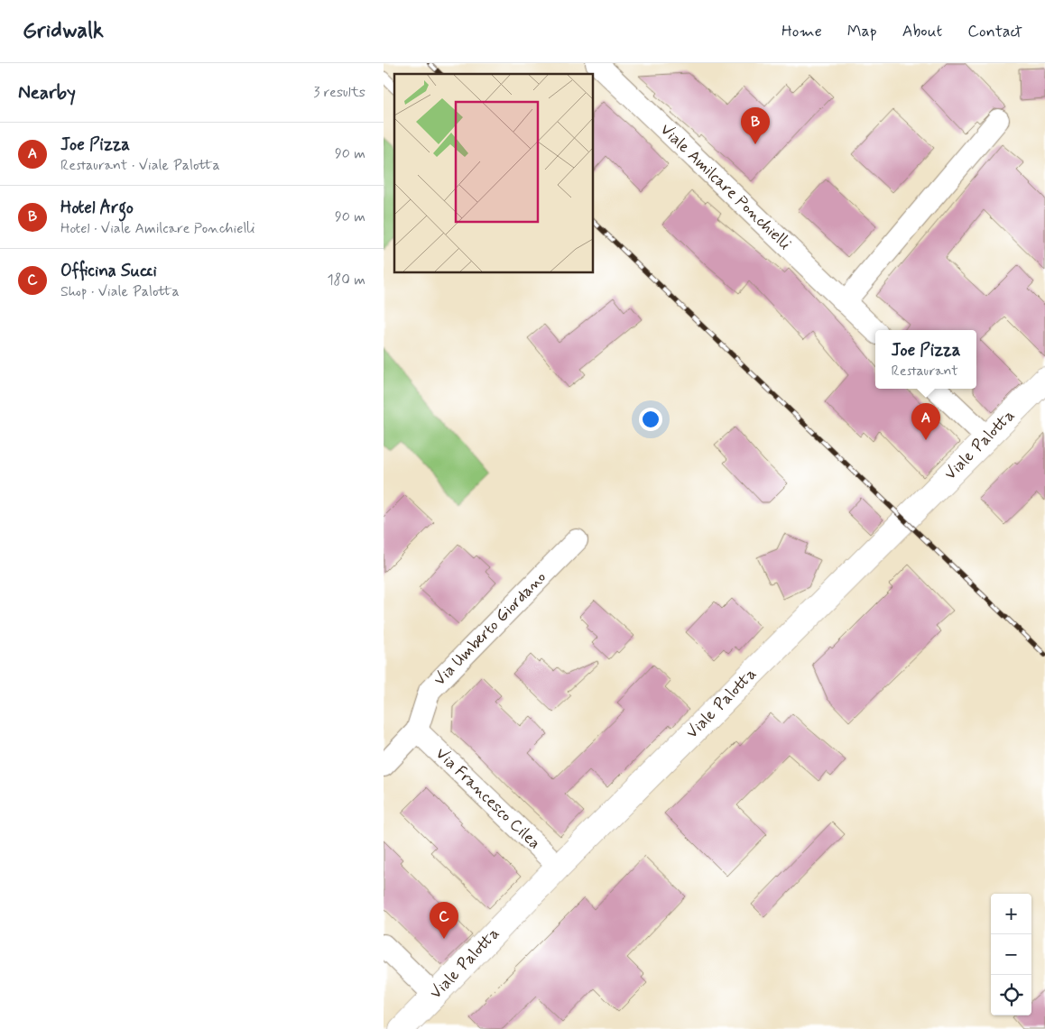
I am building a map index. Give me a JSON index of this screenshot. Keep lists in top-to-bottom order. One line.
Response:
{"streets":{"street":["Viale Amilcare Ponchielli","Viale Palotta","Via Umberto Giordano","Via Francesco Cilea"]},"crossings":[["Viale Palotta","Via Francesco Cilea"],["Via Umberto Giordano","Via Francesco Cilea"]],"page":{"header":"Gridwalk","nav":["Home","Map","About","Contact"],"heading":["Nearby","3 results"],"pins":["B","A","C"],"list":[{"mark":"A","name":"Joe Pizza","note":"Restaurant · Viale Palotta","value":"90 m"},{"mark":"B","name":"Hotel Argo","note":"Hotel · Viale Amilcare Ponchielli","value":"90 m"},{"mark":"C","name":"Officina Succi","note":"Shop · Viale Palotta","value":"180 m"}],"popup":["Joe Pizza","Restaurant"],"map_buttons":["+","−"]}}
